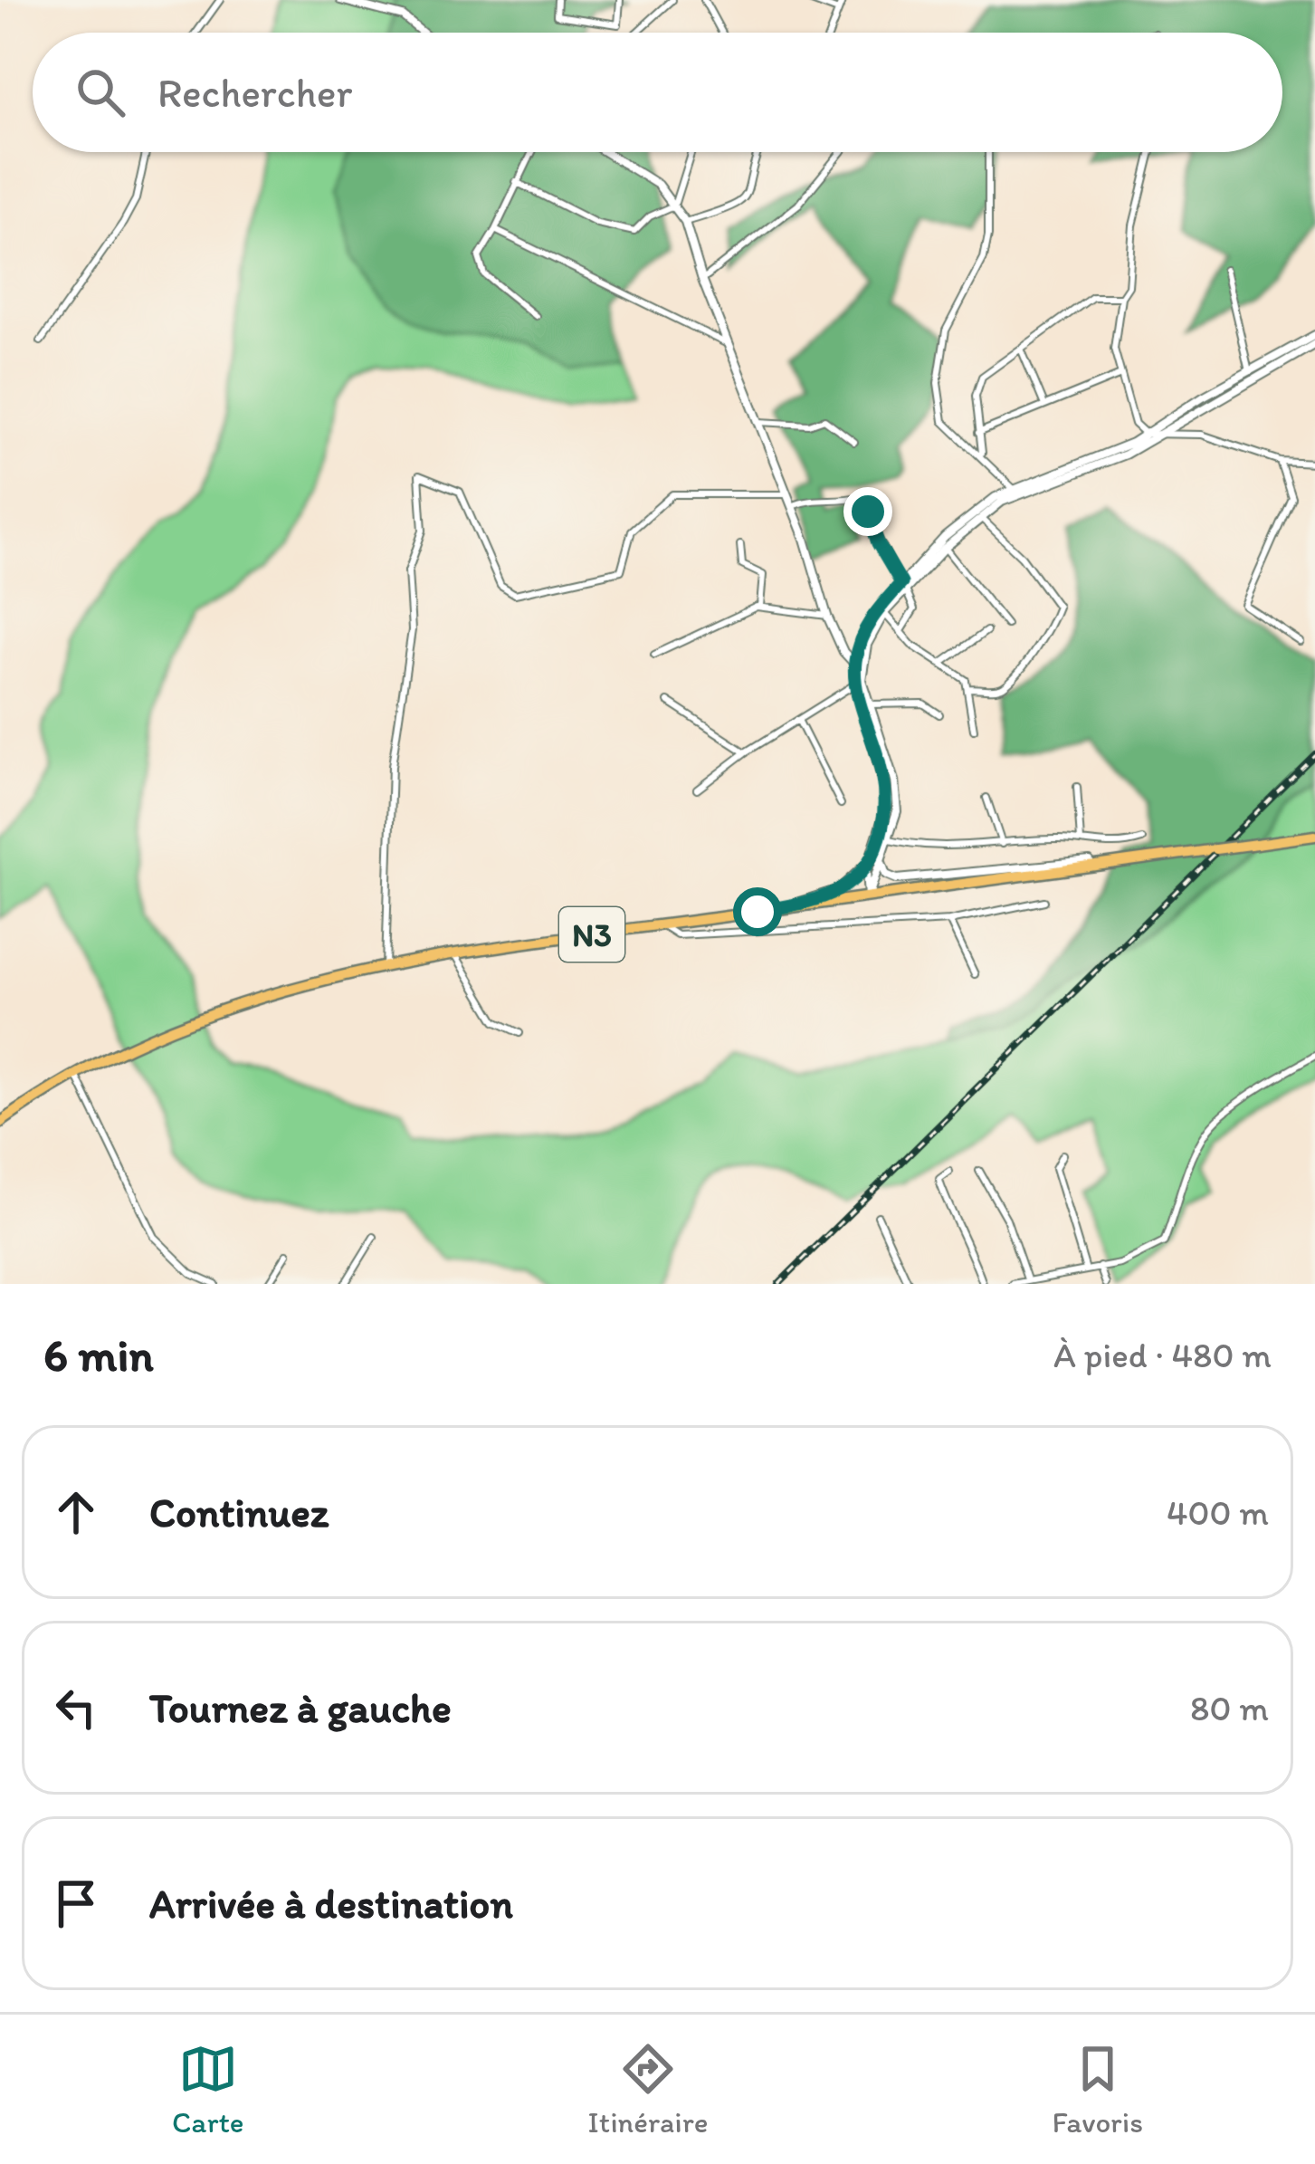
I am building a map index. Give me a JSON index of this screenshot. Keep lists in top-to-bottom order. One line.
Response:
{"streets":{"highway":["N3"]},"page":{"search":"Rechercher","heading":["6 min","À pied · 480 m"],"list":[["Continuez","400 m"],["Tournez à gauche","80 m"],"Arrivée à destination"],"nav":["Carte","Itinéraire","Favoris"]}}
